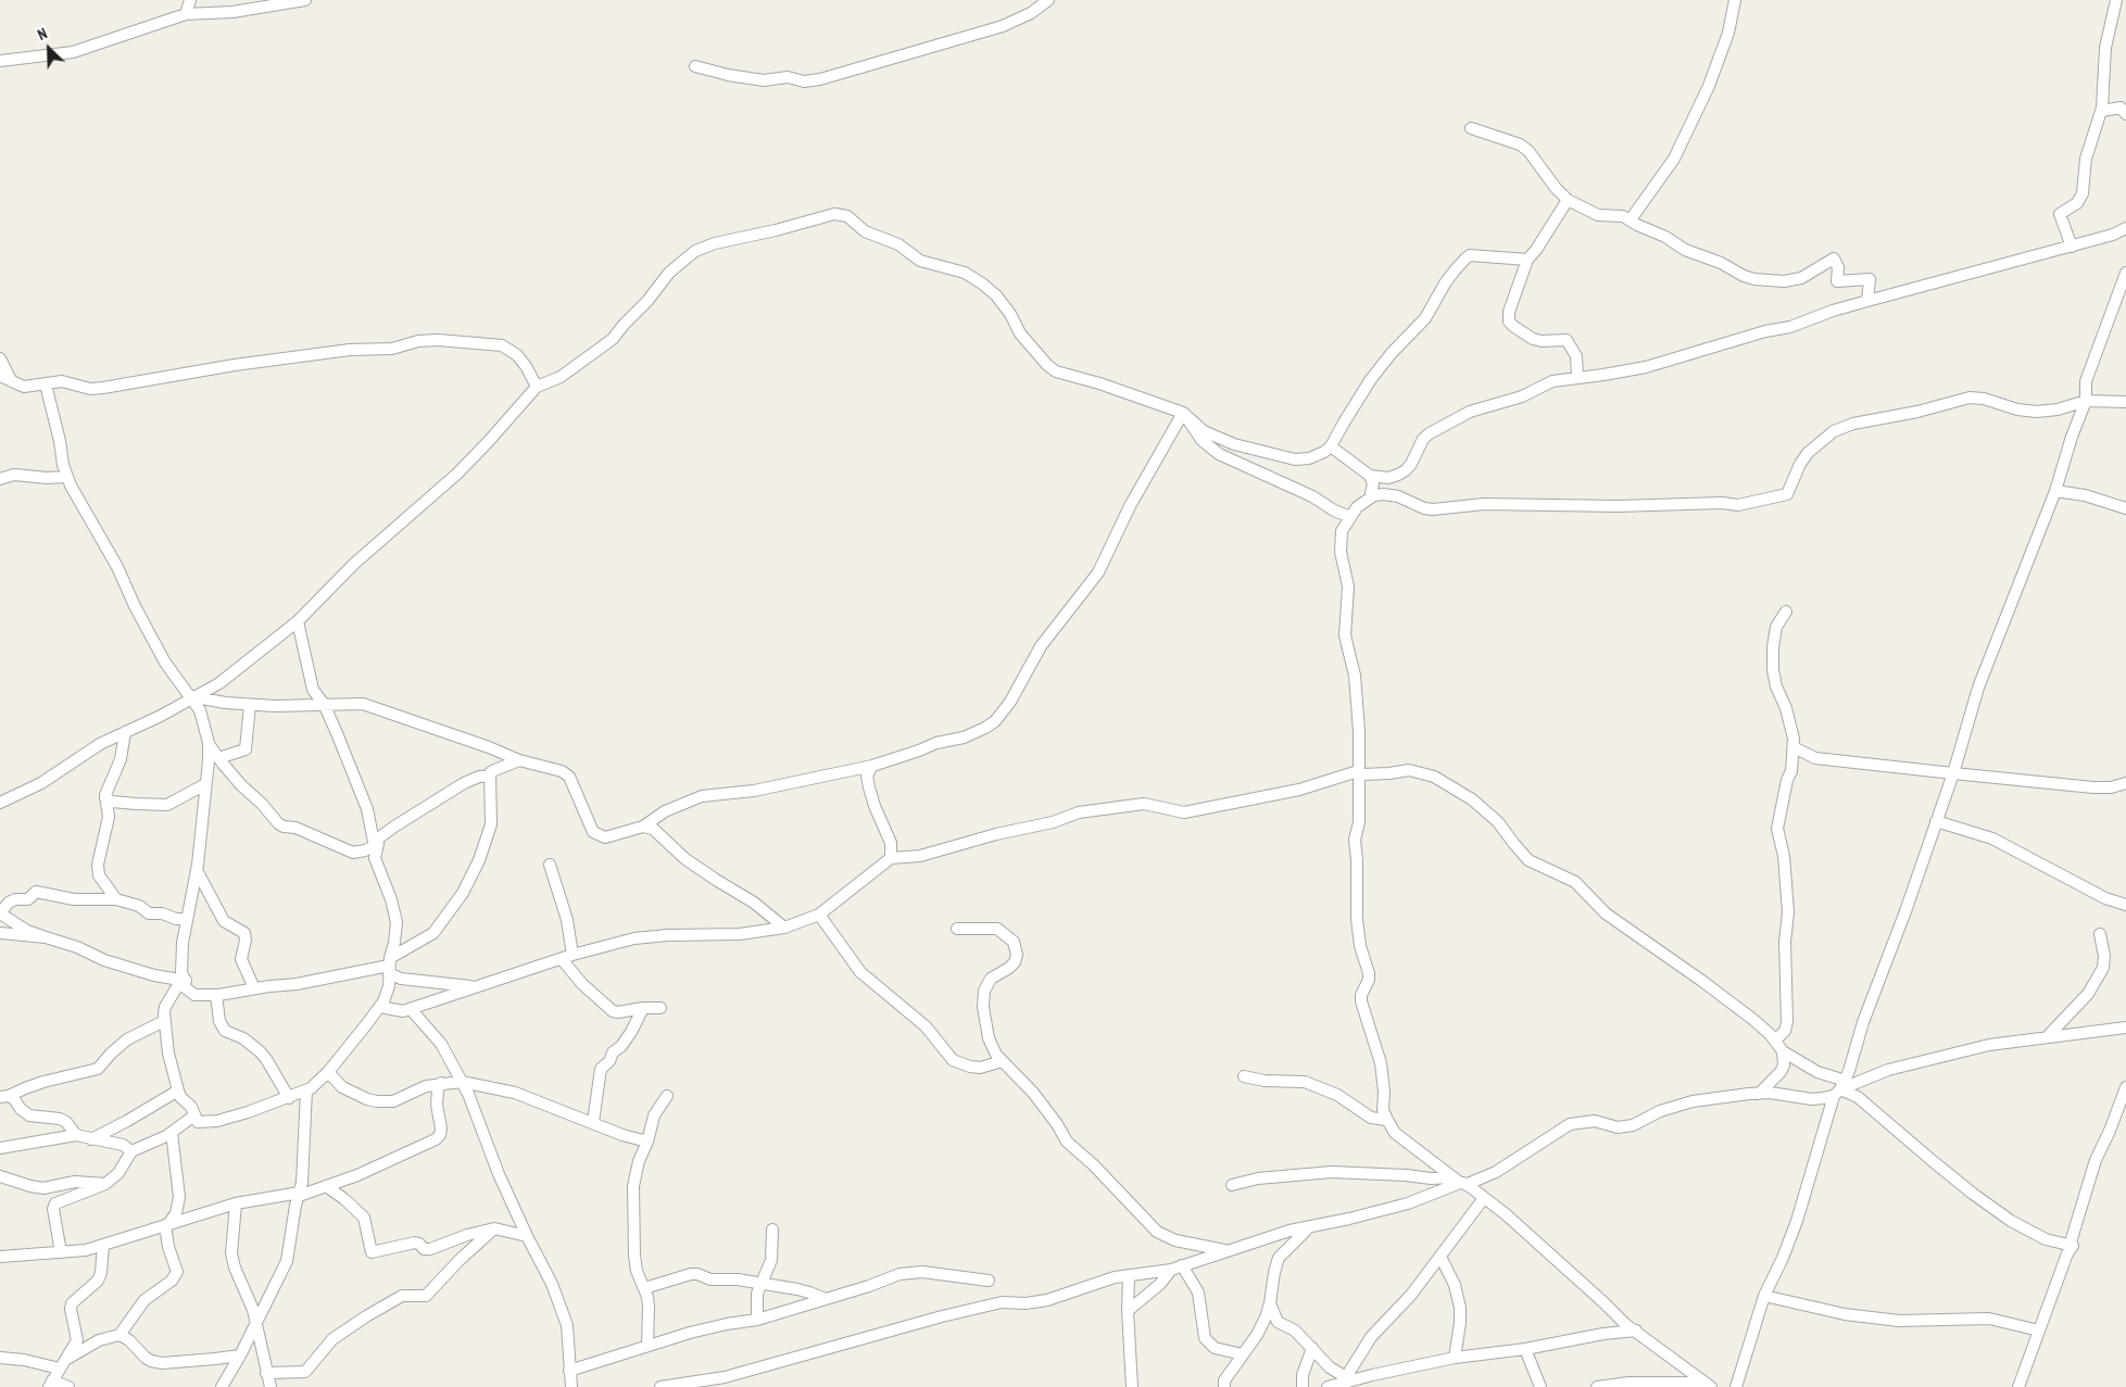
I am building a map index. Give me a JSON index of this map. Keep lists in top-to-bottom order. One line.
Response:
{"north":"top left"}
